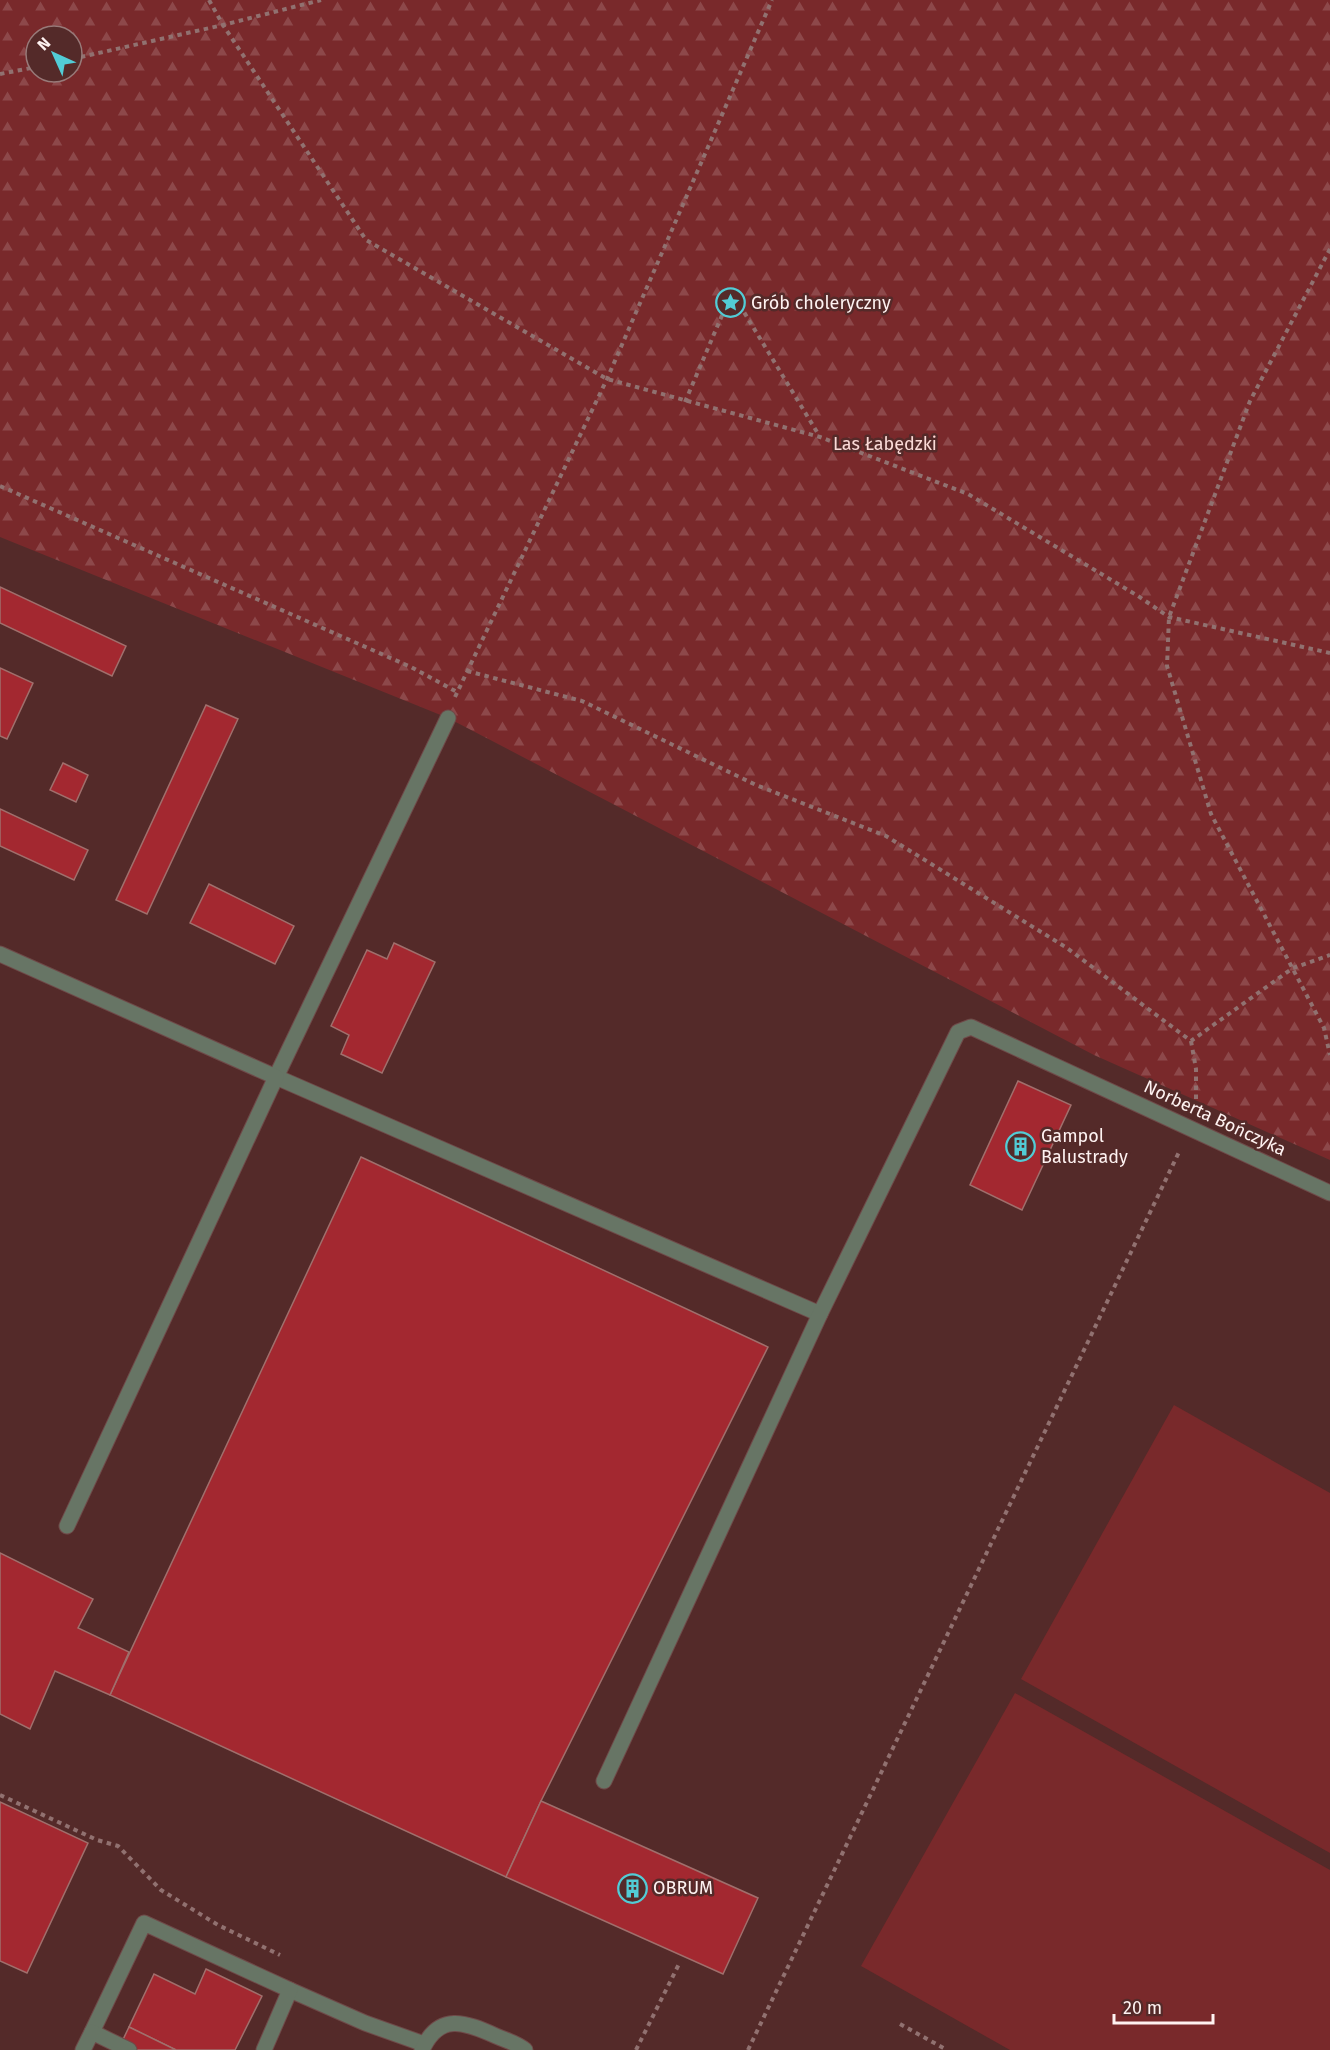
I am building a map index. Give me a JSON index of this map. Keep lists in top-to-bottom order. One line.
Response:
{"streets":{"street":["Norberta Bończyka"]},"parks":["Las Łabędzki"],"places":{"place":["Grób choleryczny"],"building":["Gampol Balustrady","OBRUM"]},"scale_bar":"20 m","north":"top left"}
